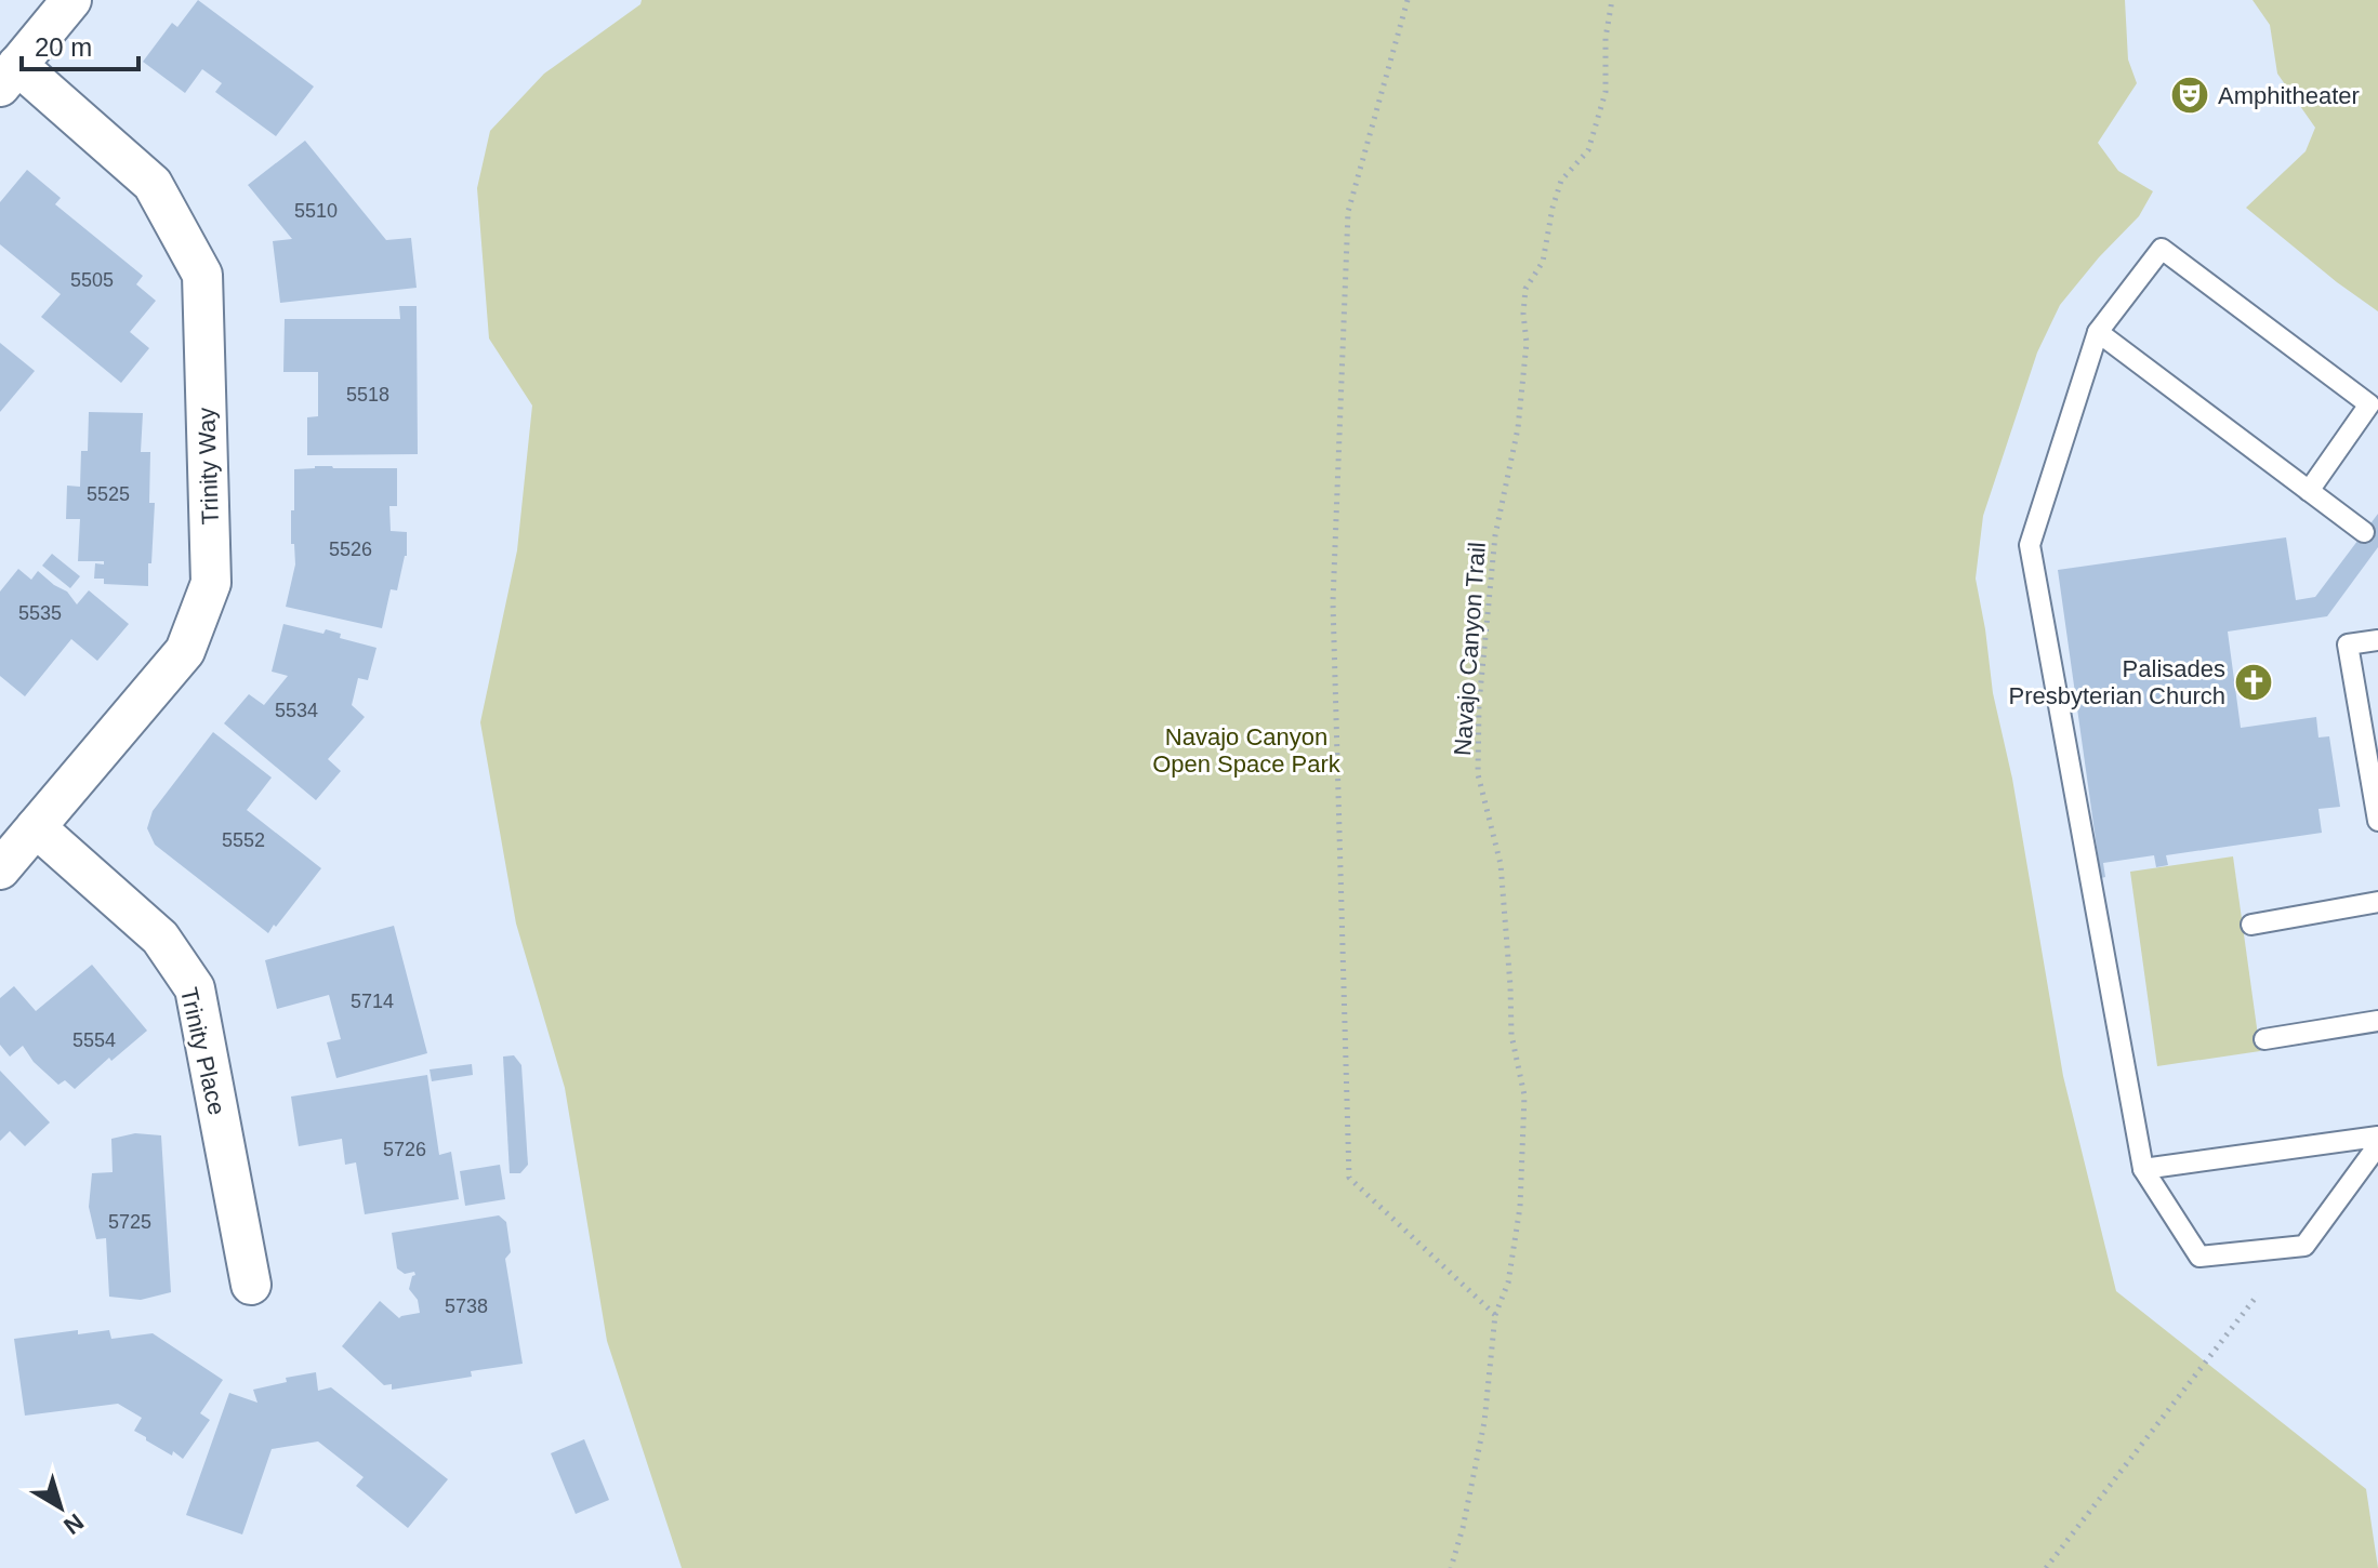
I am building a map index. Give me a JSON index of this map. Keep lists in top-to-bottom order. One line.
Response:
{"streets":{"street":["Trinity Way","Trinity Place"],"path":["Navajo Canyon Trail"]},"crossings":[["Trinity Way","Trinity Place"]],"parks":["Navajo Canyon Open Space Park"],"places":{"theatre":["Amphitheater"],"church":["Palisades Presbyterian Church"]},"house_numbers":["5510","5505","5518","5525","5526","5535","5534","5552","5714","5554","5726","5725","5738"],"scale_bar":"20 m","north":"bottom right"}
